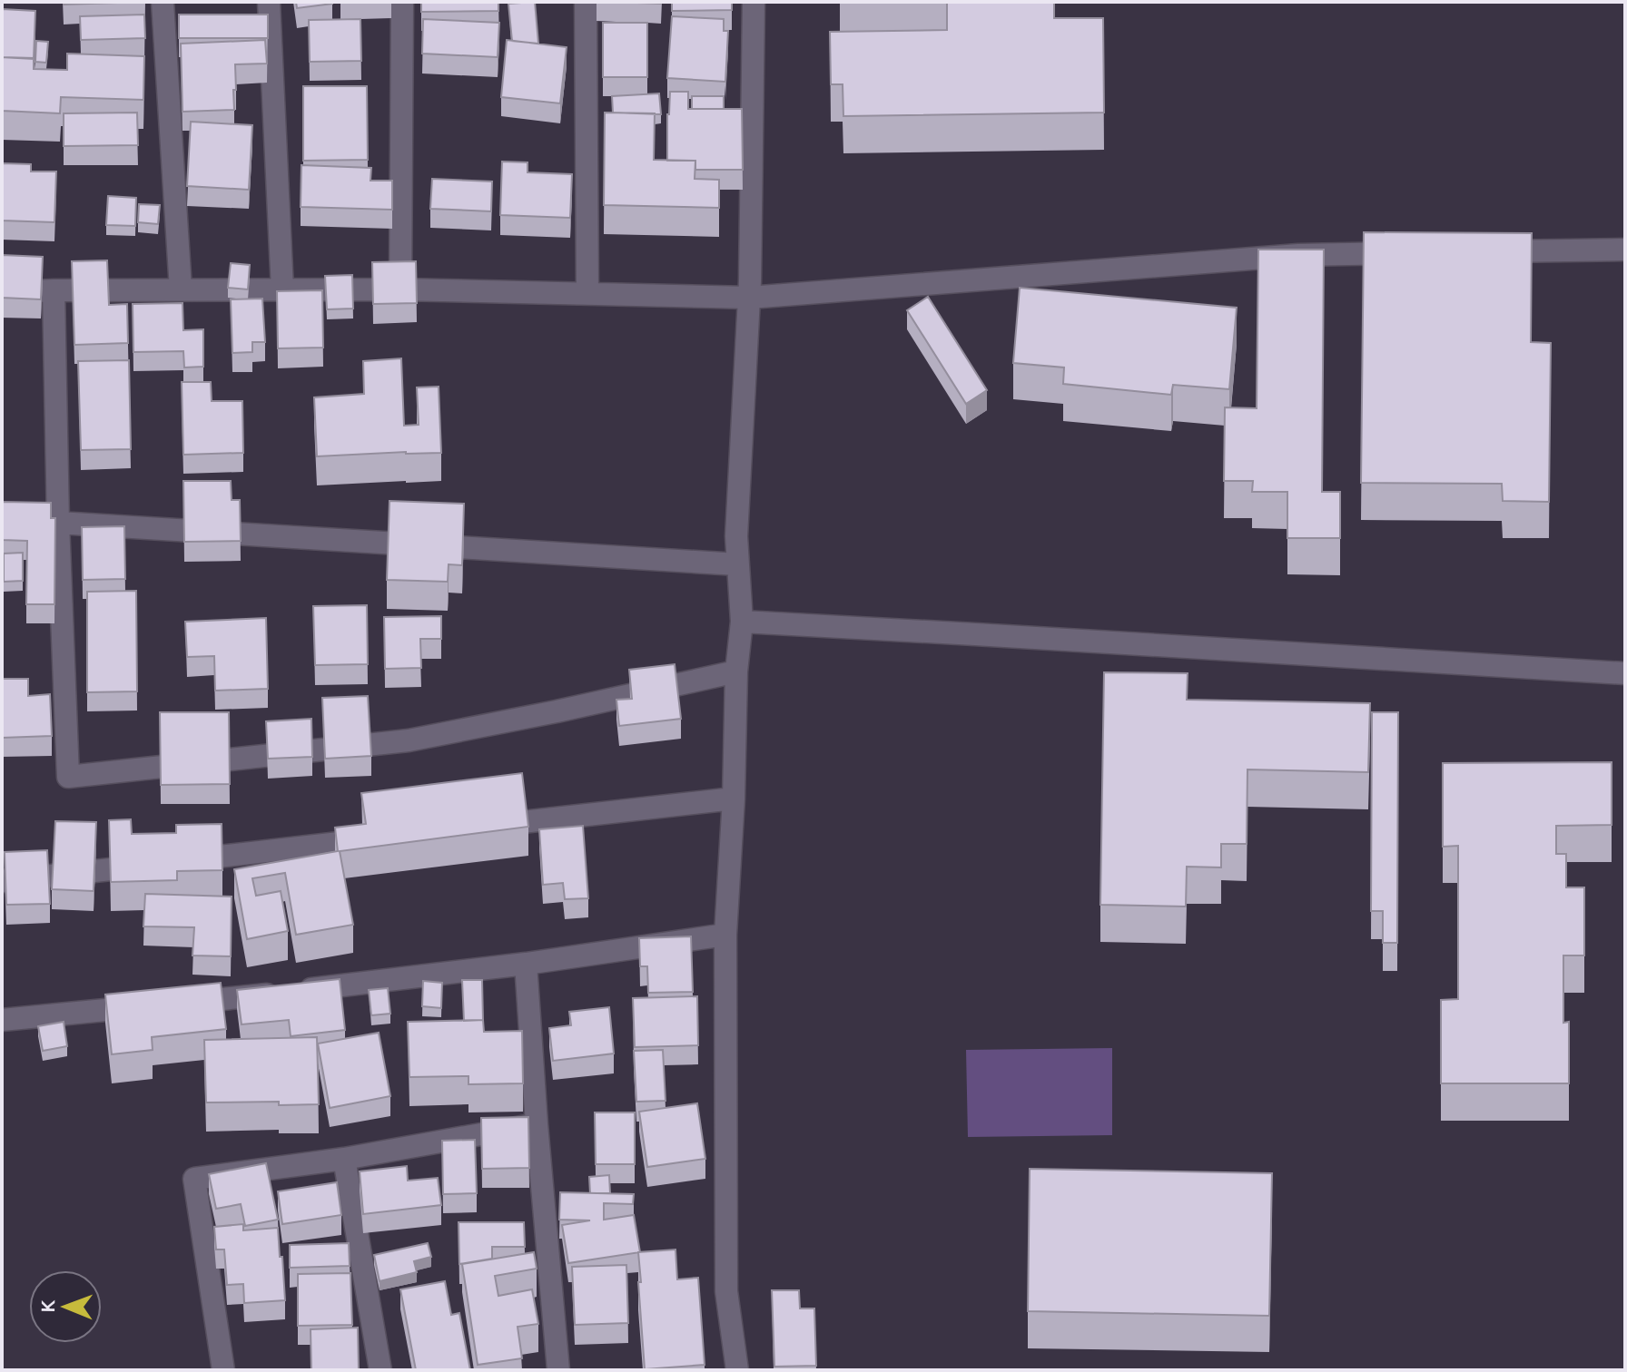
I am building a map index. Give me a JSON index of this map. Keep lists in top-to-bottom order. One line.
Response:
{"north":"left"}
